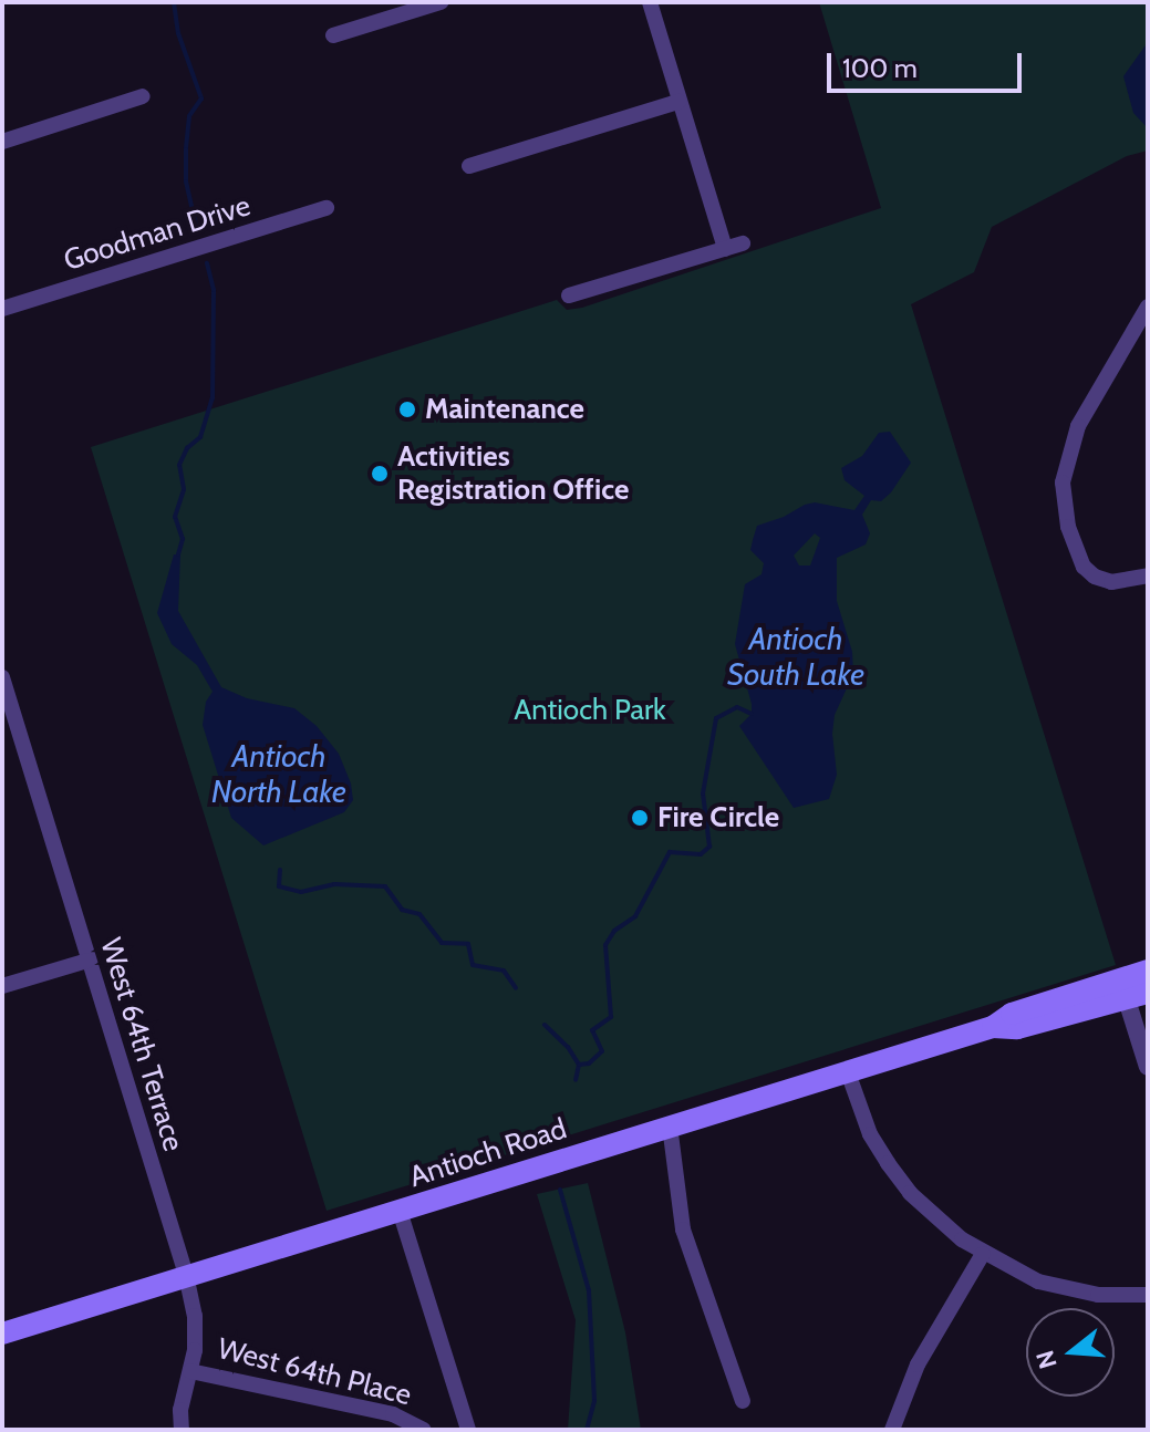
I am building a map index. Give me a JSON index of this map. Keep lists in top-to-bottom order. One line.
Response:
{"streets":{"main road":["Antioch Road"],"street":["Goodman Drive","West 64th Terrace","West 64th Place"]},"crossings":[["West 64th Terrace","Antioch Road"],["West 64th Terrace","West 64th Place"]],"water":["Antioch South Lake","Antioch North Lake"],"parks":["Antioch Park"],"places":["Maintenance","Activities Registration Office","Fire Circle"],"scale_bar":"100 m","north":"left"}
